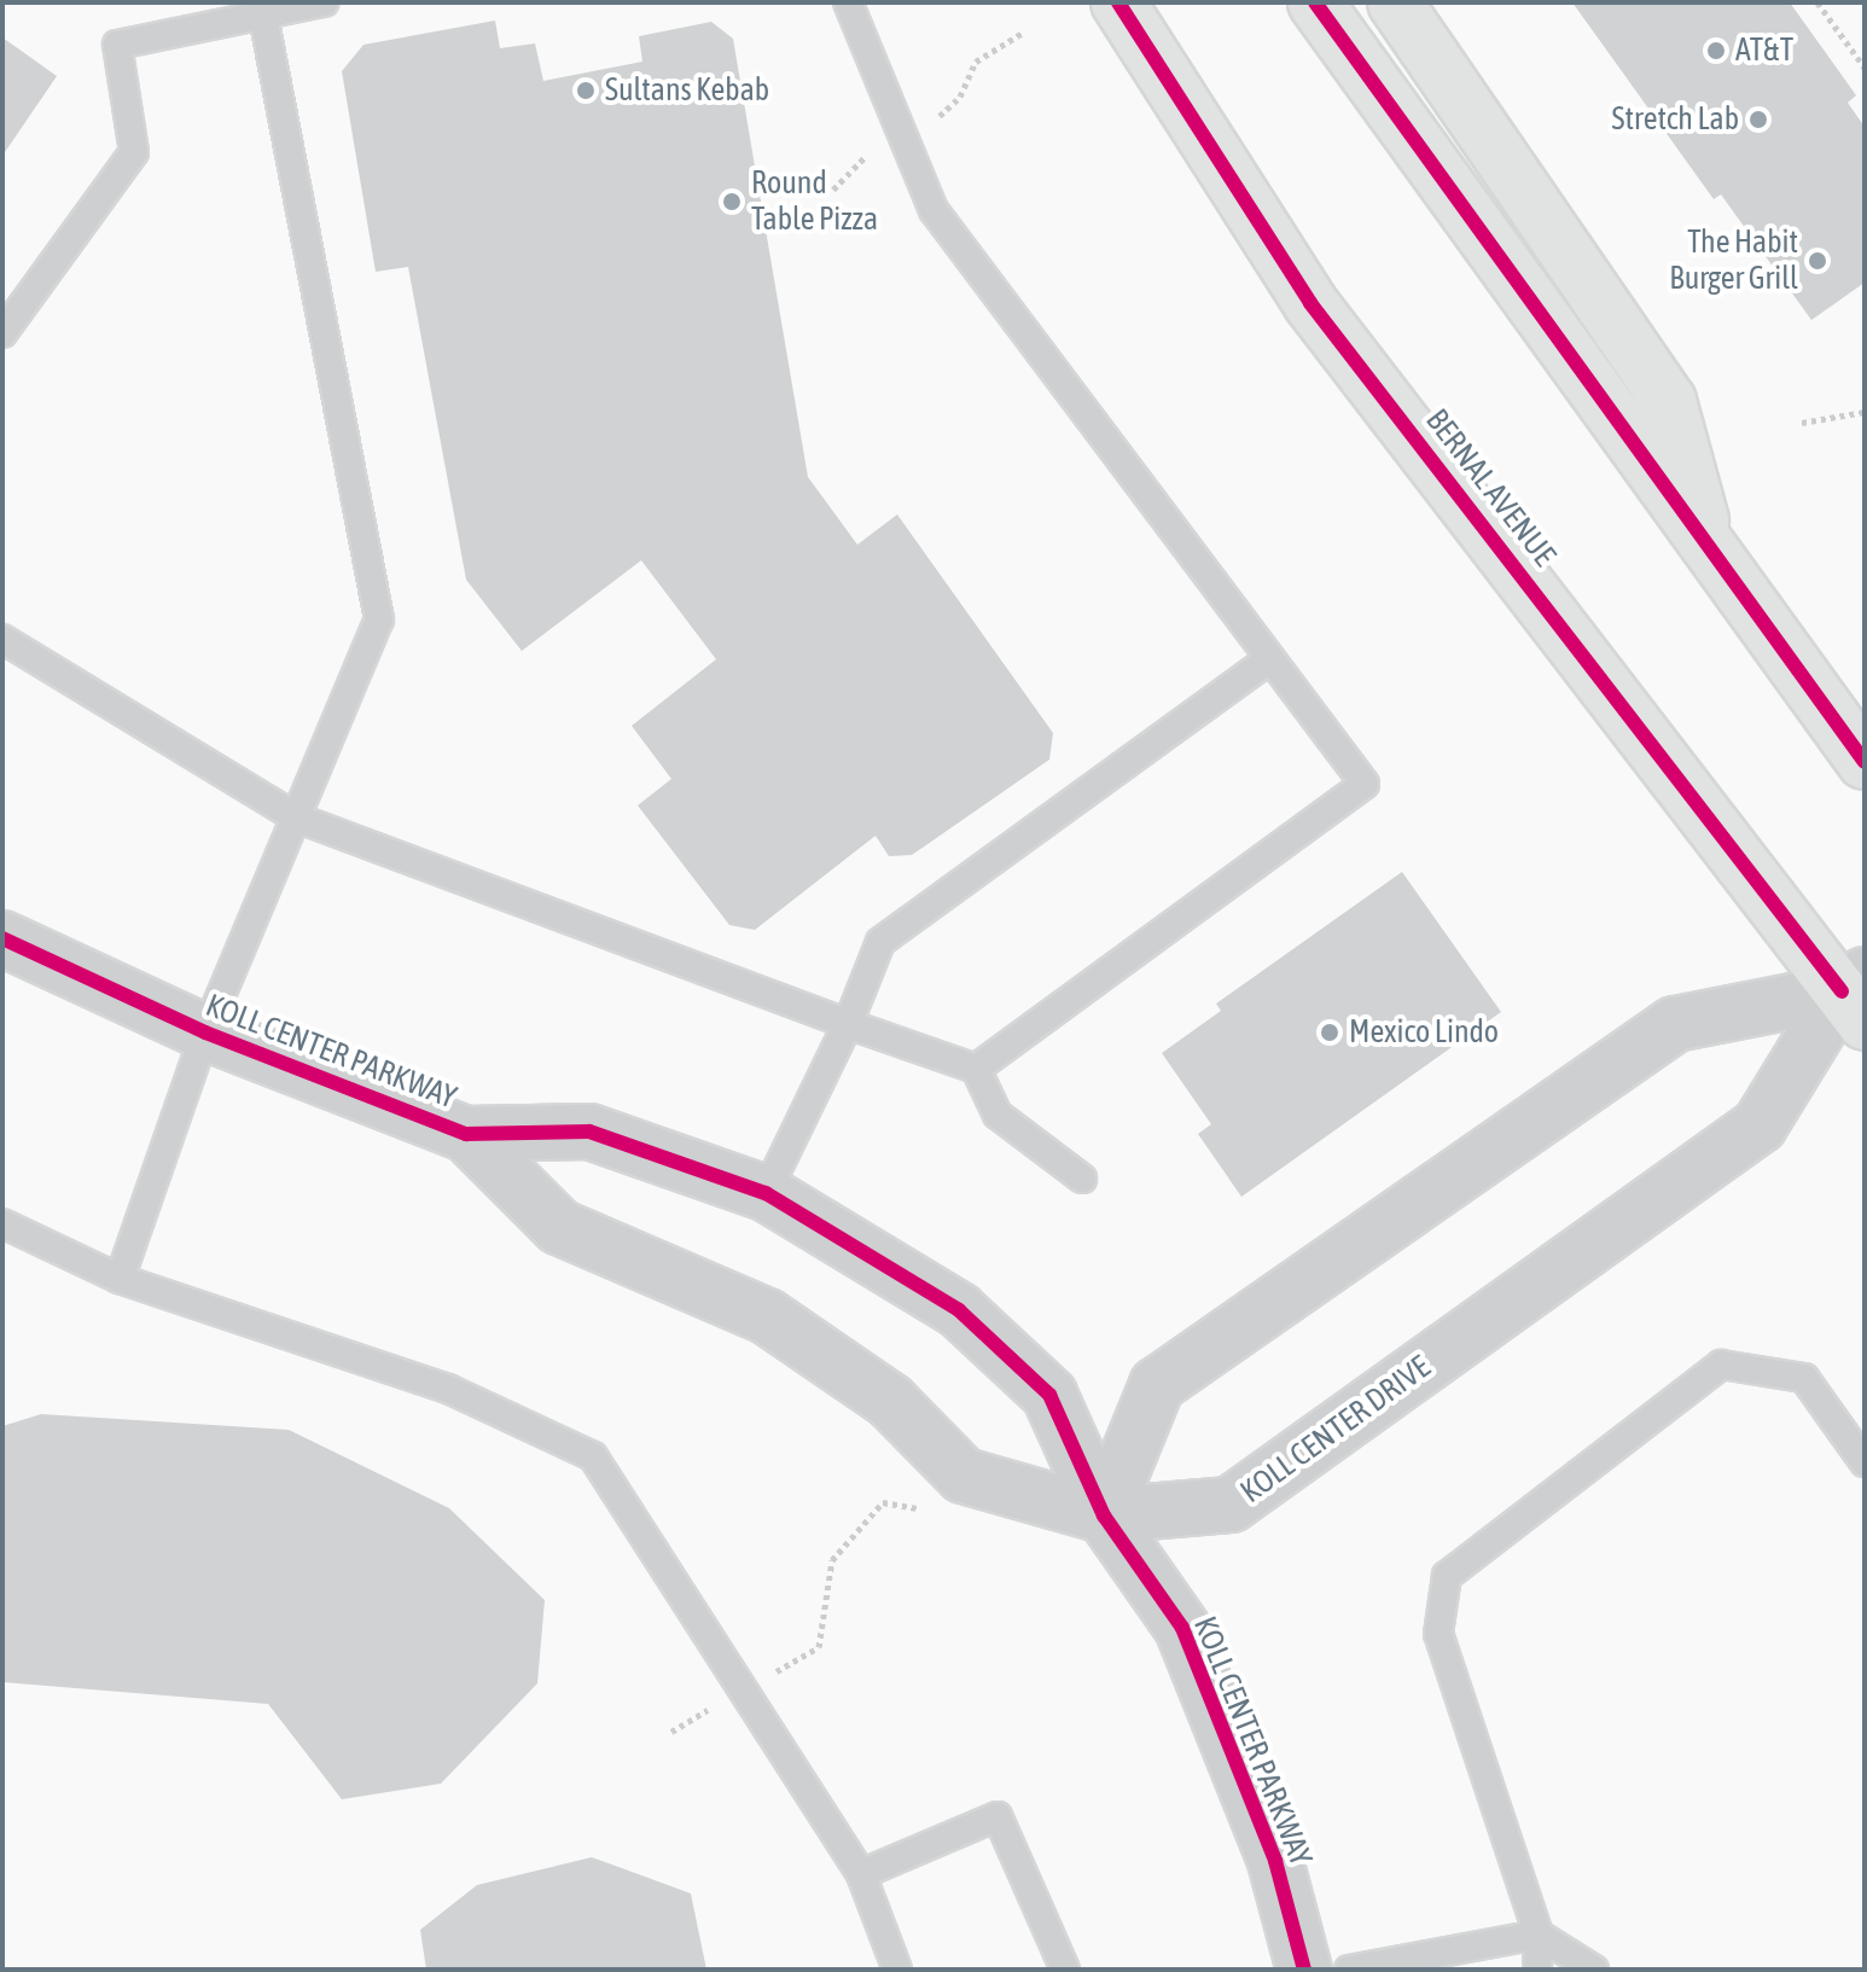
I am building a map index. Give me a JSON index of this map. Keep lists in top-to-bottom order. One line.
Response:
{"streets":{"main road":["BERNAL AVENUE"],"street":["KOLL CENTER PARKWAY","KOLL CENTER DRIVE"]},"crossings":[["BERNAL AVENUE","KOLL CENTER DRIVE"],["KOLL CENTER PARKWAY","KOLL CENTER DRIVE"]],"places":["AT&T","Sultans Kebab","Stretch Lab","Round Table Pizza","The Habit Burger Grill","Mexico Lindo"]}
